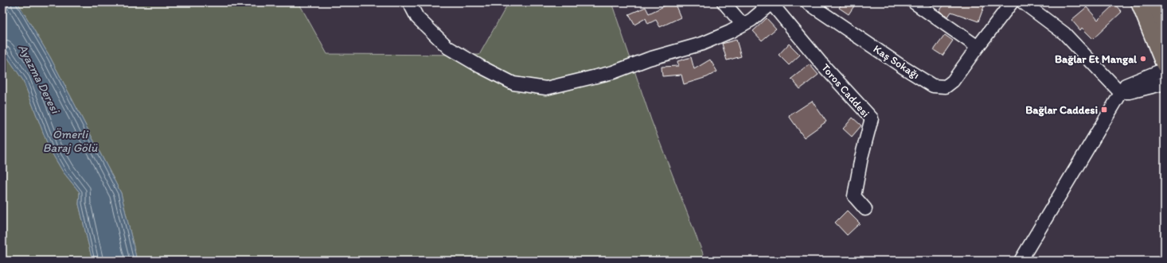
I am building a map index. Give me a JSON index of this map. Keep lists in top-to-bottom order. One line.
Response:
{"streets":{"street":["Kaş Sokağı","Toros Caddesi"]},"water":["Ayazma Deresi","Ömerli Baraj Gölü"],"places":{"other":["Bağlar Et Mangal"],"transit":["Bağlar Caddesi"]}}
